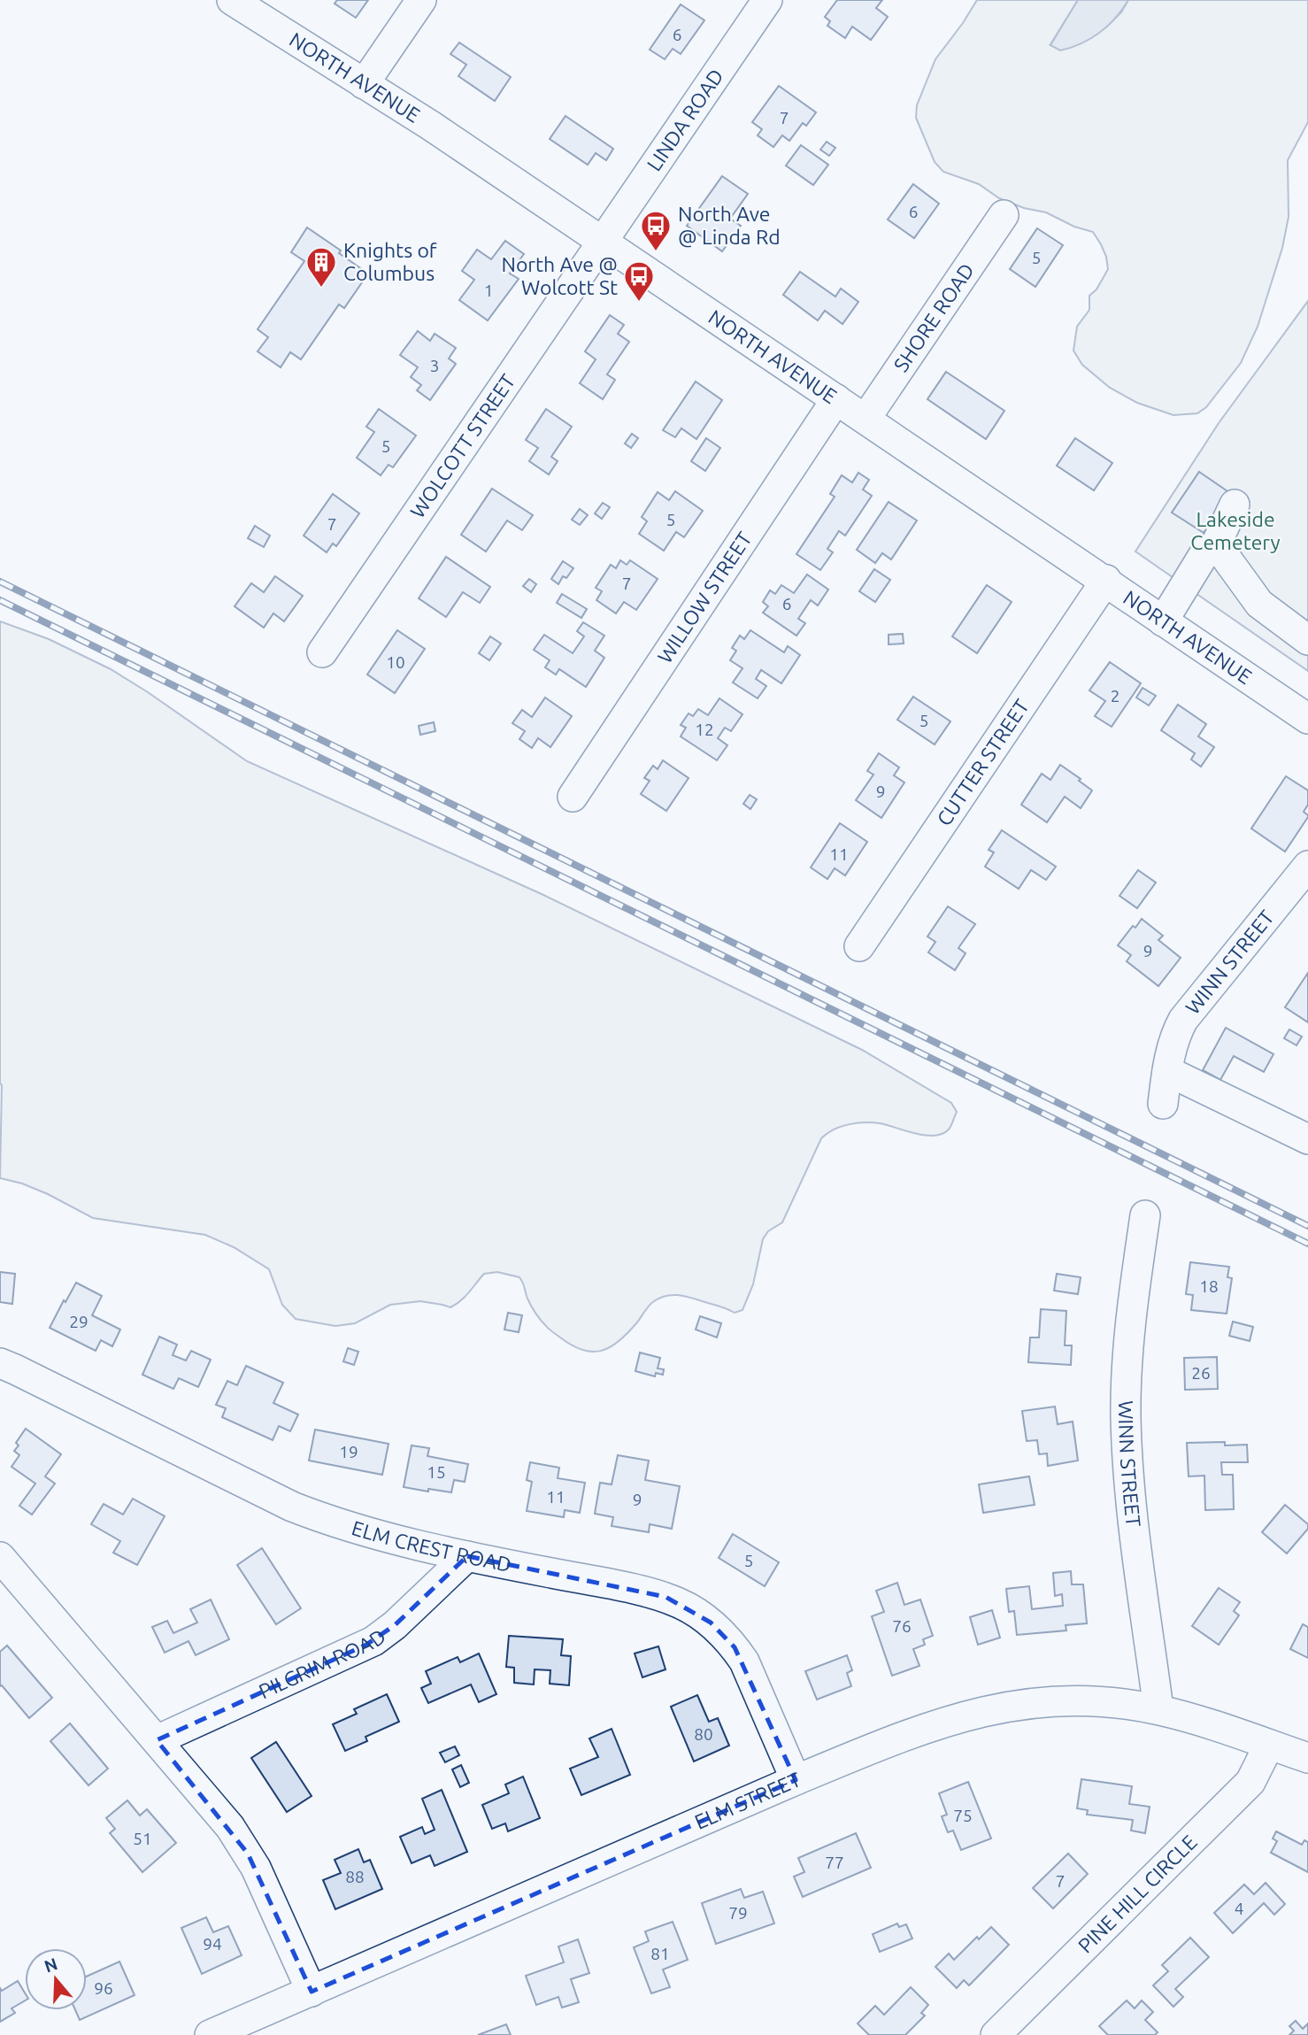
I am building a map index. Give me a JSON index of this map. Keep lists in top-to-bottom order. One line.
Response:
{"streets":{"street":["NORTH AVENUE","LINDA ROAD","SHORE ROAD","WOLCOTT STREET","WILLOW STREET","CUTTER STREET","WINN STREET","ELM CREST ROAD","PILGRIM ROAD","ELM STREET","PINE HILL CIRCLE"]},"crossings":[["NORTH AVENUE","LINDA ROAD"],["NORTH AVENUE","SHORE ROAD"],["NORTH AVENUE","WOLCOTT STREET"],["NORTH AVENUE","WILLOW STREET"],["NORTH AVENUE","CUTTER STREET"],["LINDA ROAD","WOLCOTT STREET"],["WINN STREET","ELM STREET"],["ELM CREST ROAD","PILGRIM ROAD"],["ELM CREST ROAD","ELM STREET"],["ELM STREET","PINE HILL CIRCLE"]],"parks":["Lakeside Cemetery"],"places":{"bus stop":["North Ave @ Linda Rd","North Ave @ Wolcott St"],"building":["Knights of Columbus"]},"house_numbers":["6","7","6","5","1","3","5","5","7","7","6","10","2","5","12","9","11","9","18","29","26","19","15","11","9","5","76","80","75","51","77","88","7","4","79","94","81","96"],"north":"top"}
